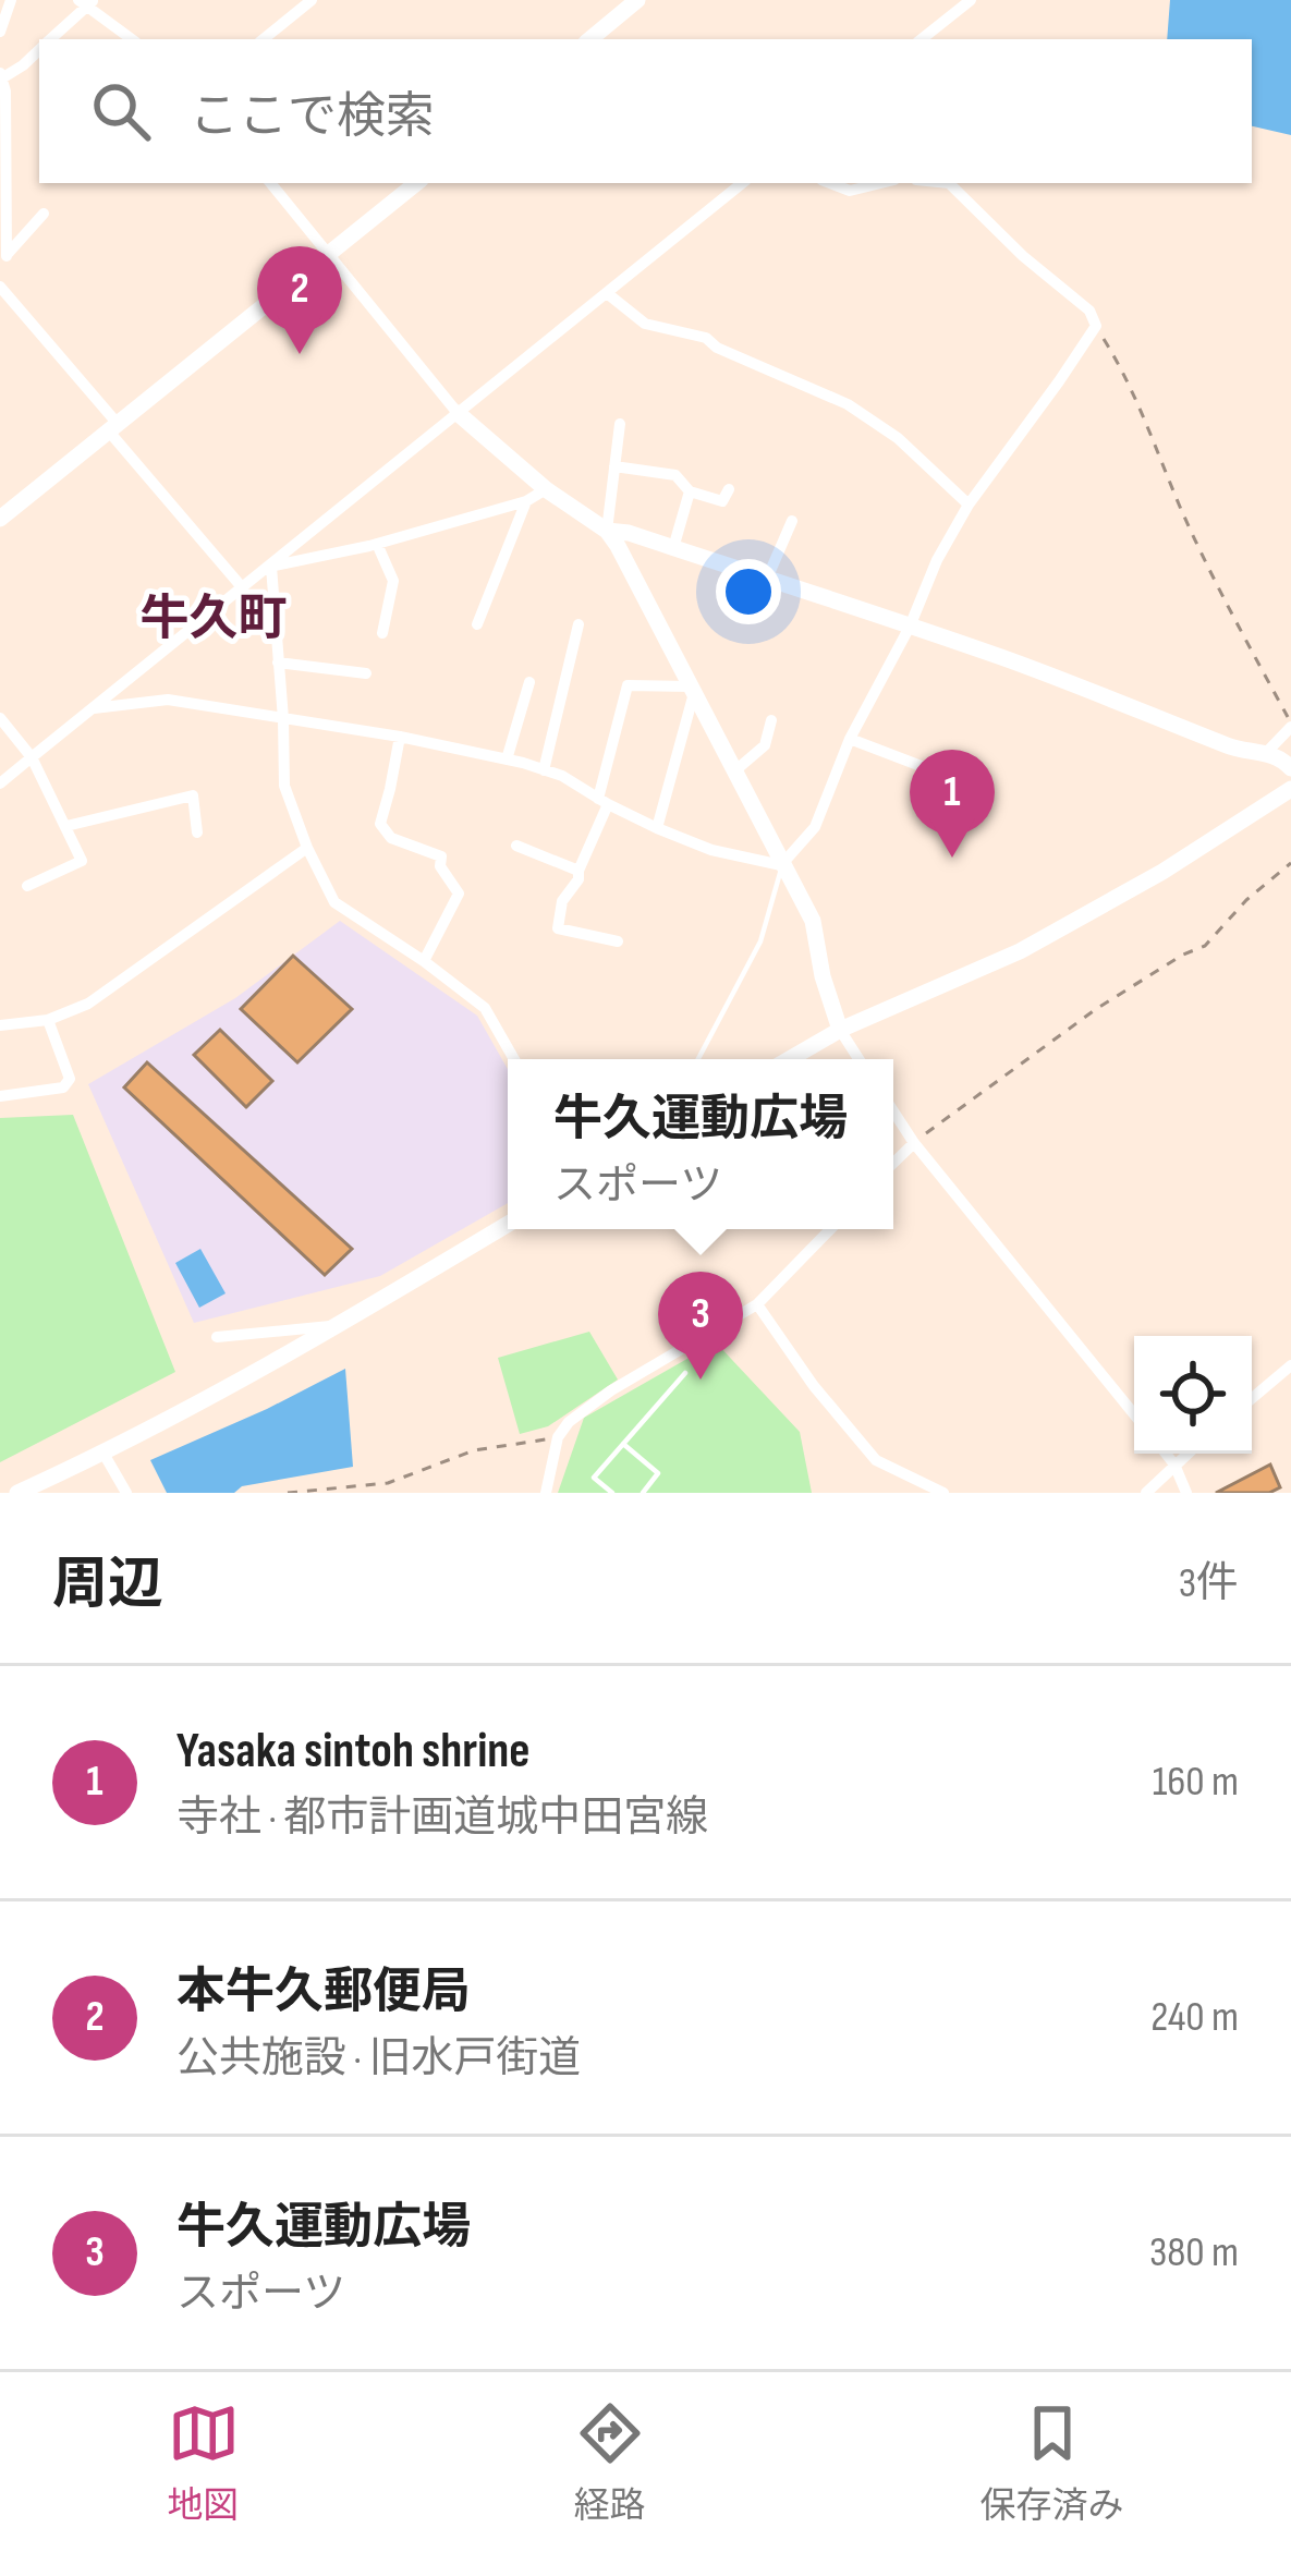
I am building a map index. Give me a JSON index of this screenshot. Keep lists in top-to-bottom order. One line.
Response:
{"districts":["牛久町"],"page":{"search":"ここで検索","pins":["2","1","3"],"popup":["牛久運動広場","スポーツ"],"heading":["周辺","3件"],"list":[{"mark":"1","name":"Yasaka sintoh shrine","note":"寺社 · 都市計画道城中田宮線","value":"160 m"},{"mark":"2","name":"本牛久郵便局","note":"公共施設 · 旧水戸街道","value":"240 m"},{"mark":"3","name":"牛久運動広場","note":"スポーツ","value":"380 m"}],"nav":["地図","経路","保存済み"]}}
